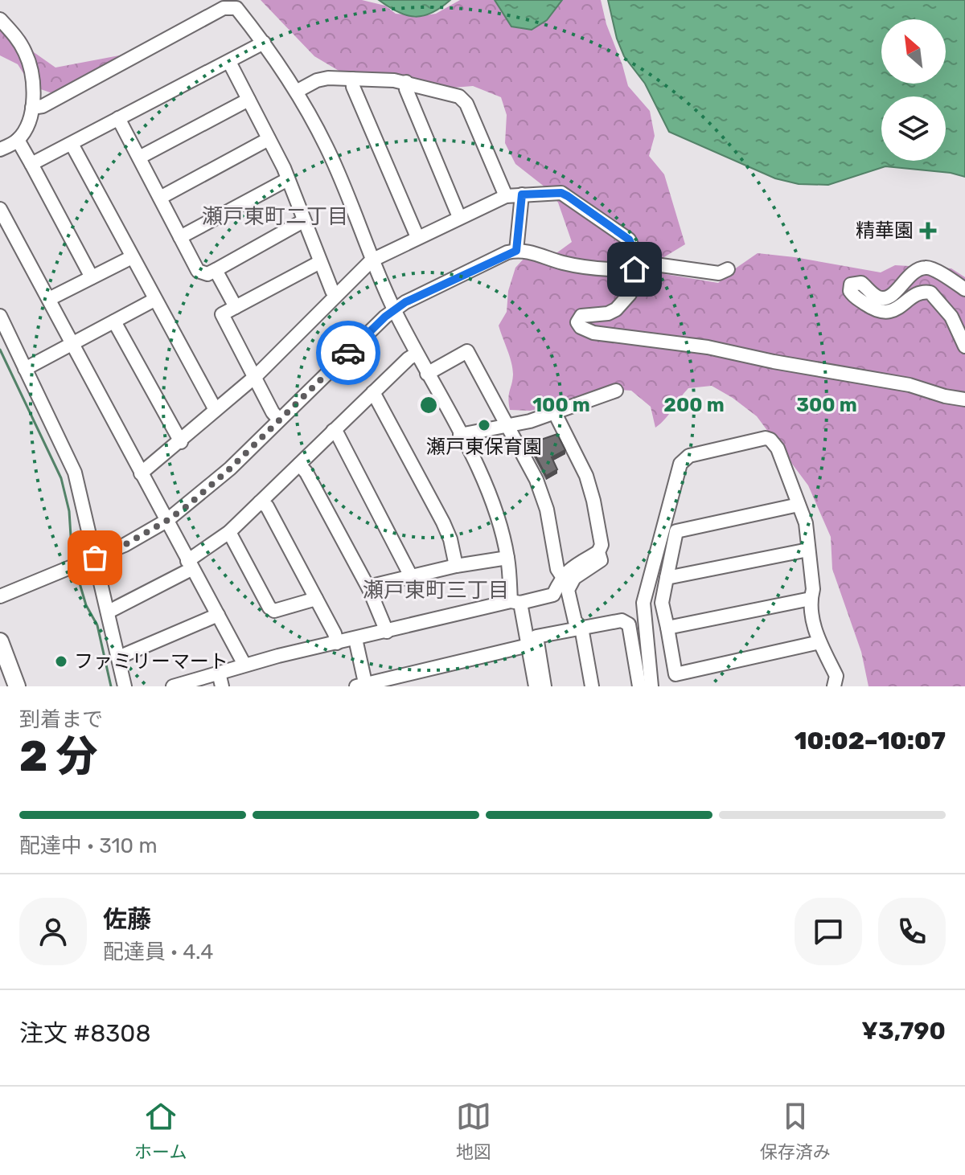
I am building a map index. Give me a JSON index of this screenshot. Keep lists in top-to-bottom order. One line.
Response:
{"districts":["瀬戸東町二丁目","瀬戸東町三丁目"],"places":{"health":["精華園"],"other":["瀬戸東保育園","ファミリーマート"]},"north":"top left","page":{"heading":["2 分","到着まで","10:02–10:07"],"panel":["佐藤","配達員 · 4.4","注文 #8308","¥3,790"],"bar":"配達中 · 310 m","tabs":["ホーム","地図","保存済み"]},"rings":["100 m","200 m","300 m"]}
